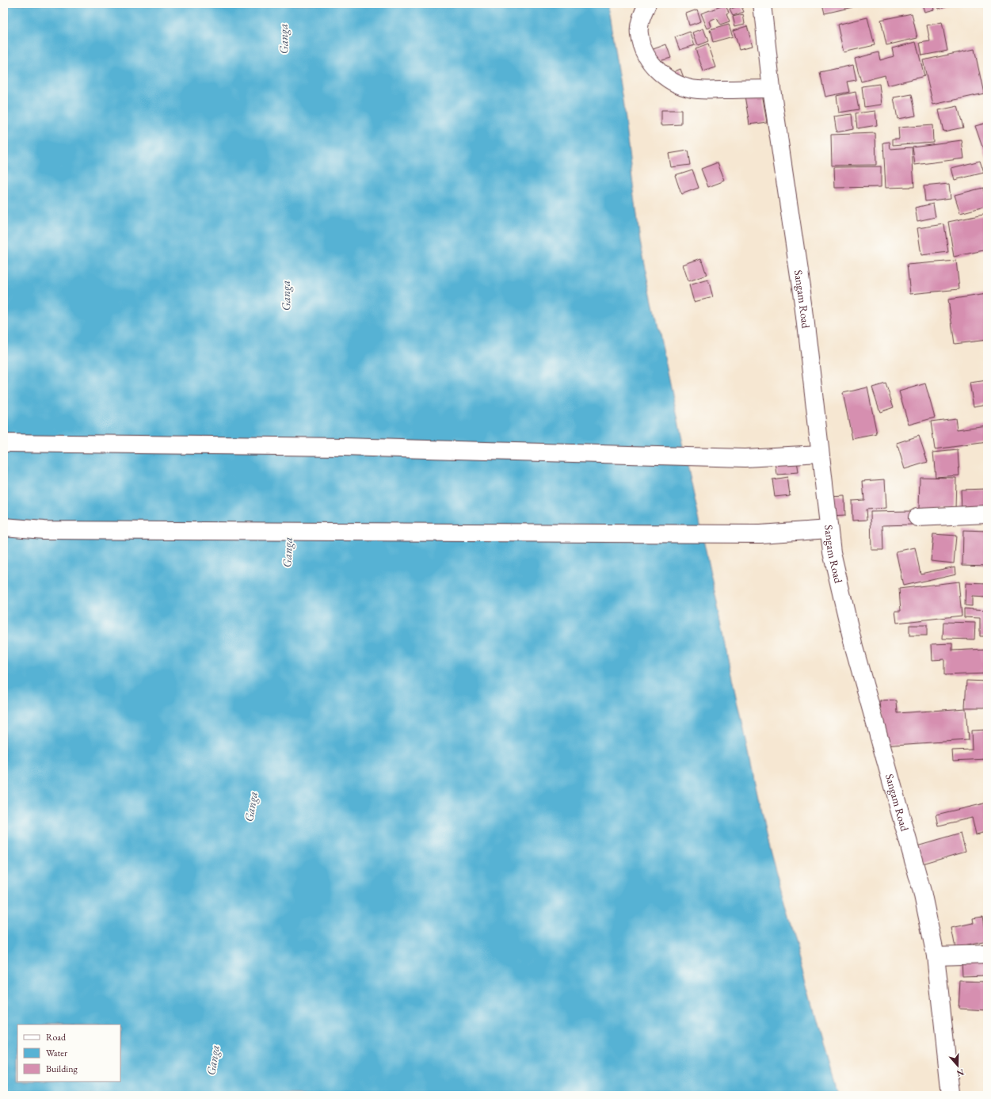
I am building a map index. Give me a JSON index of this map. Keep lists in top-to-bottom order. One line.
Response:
{"streets":{"street":["Sangam Road"]},"water":["Ganga"],"legend":["Road","Water","Building"],"north":"bottom"}
